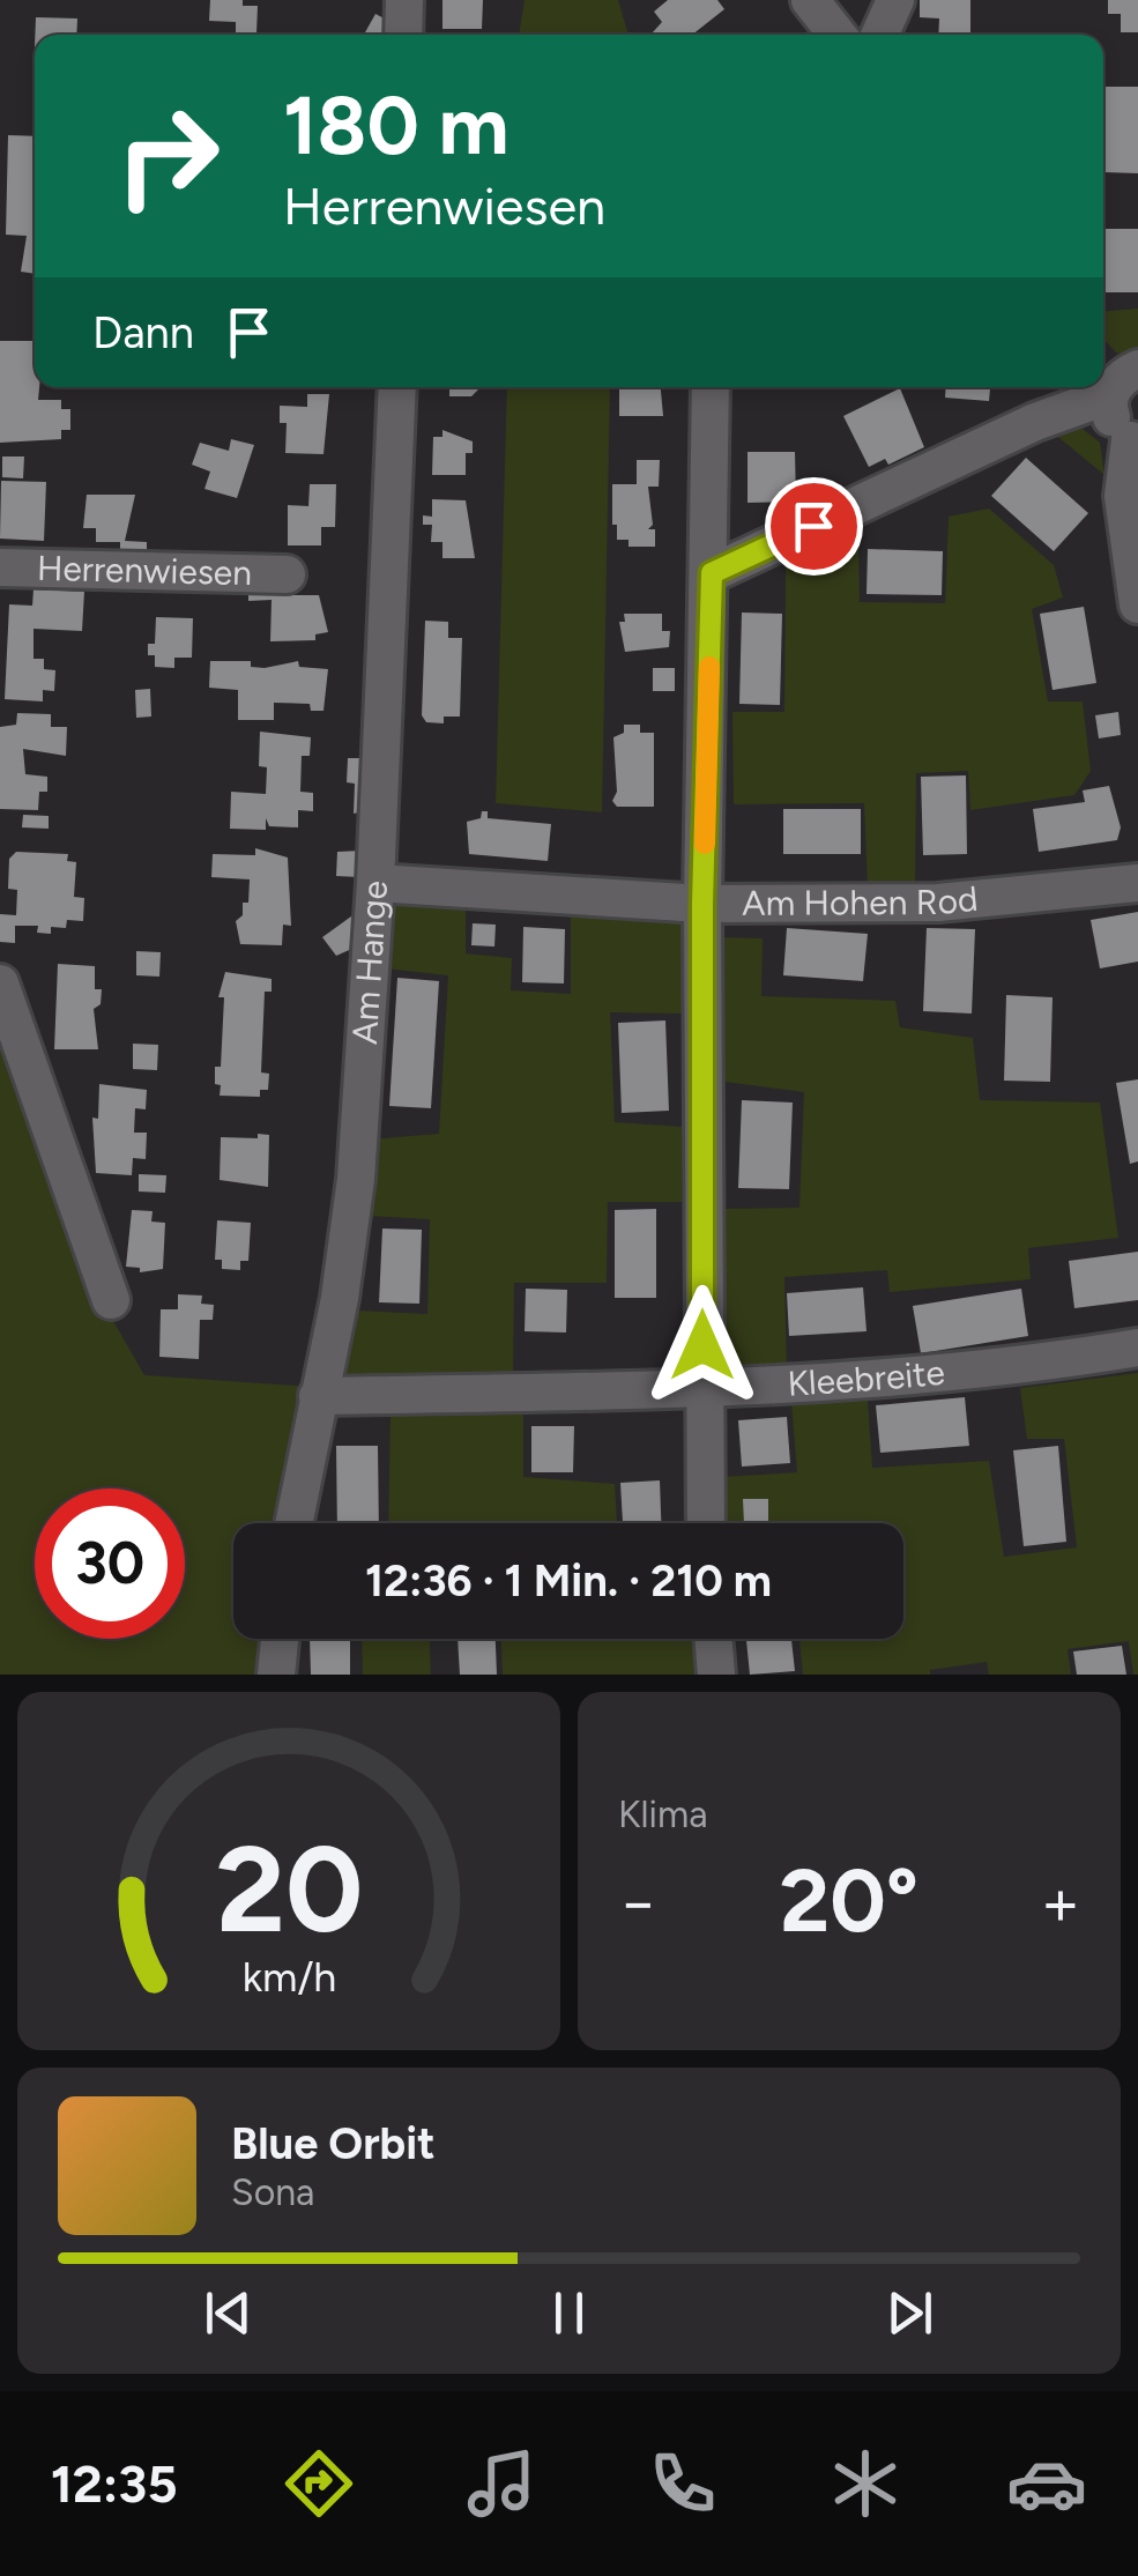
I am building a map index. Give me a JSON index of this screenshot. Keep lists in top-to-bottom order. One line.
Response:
{"streets":{"street":["Herrenwiesen","Am Hohen Rod","Am Hange","Kleebreite"]},"crossings":[["Am Hohen Rod","Am Hange"],["Am Hange","Kleebreite"]],"page":{"turn":["180 m","Herrenwiesen"],"then":"Dann","limit":"30","trip":"12:36 · 1 Min. · 210 m","tile":"Klima","heat":["−","20°","+"],"song":["Blue Orbit","Sona"],"tabs":"12:35","gauge":["20","km/h"]}}
